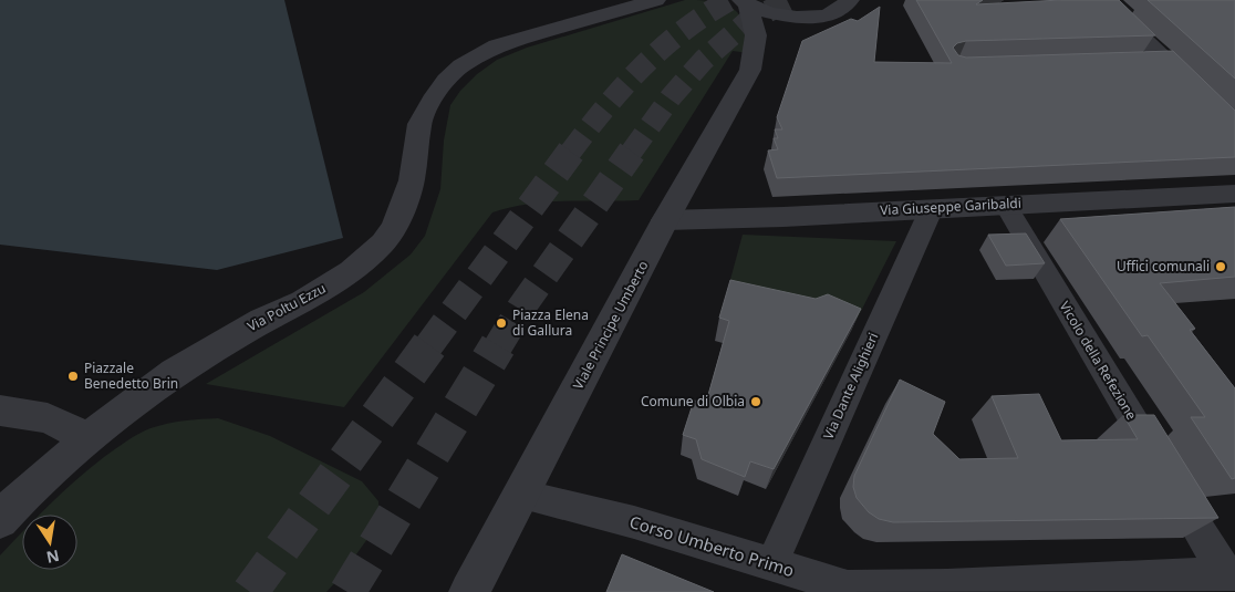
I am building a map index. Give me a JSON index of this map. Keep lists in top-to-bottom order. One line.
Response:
{"streets":{"street":["Via Giuseppe Garibaldi","Via Poltu Ezzu","Viale Principe Umberto","Vicolo della Refezione","Via Dante Alighieri","Corso Umberto Primo"]},"crossings":[["Via Giuseppe Garibaldi","Viale Principe Umberto"],["Via Giuseppe Garibaldi","Vicolo della Refezione"],["Via Giuseppe Garibaldi","Via Dante Alighieri"],["Viale Principe Umberto","Corso Umberto Primo"],["Vicolo della Refezione","Corso Umberto Primo"],["Via Dante Alighieri","Corso Umberto Primo"]],"places":["Uffici comunali","Piazza Elena di Gallura","Piazzale Benedetto Brin","Comune di Olbia"],"north":"bottom"}
